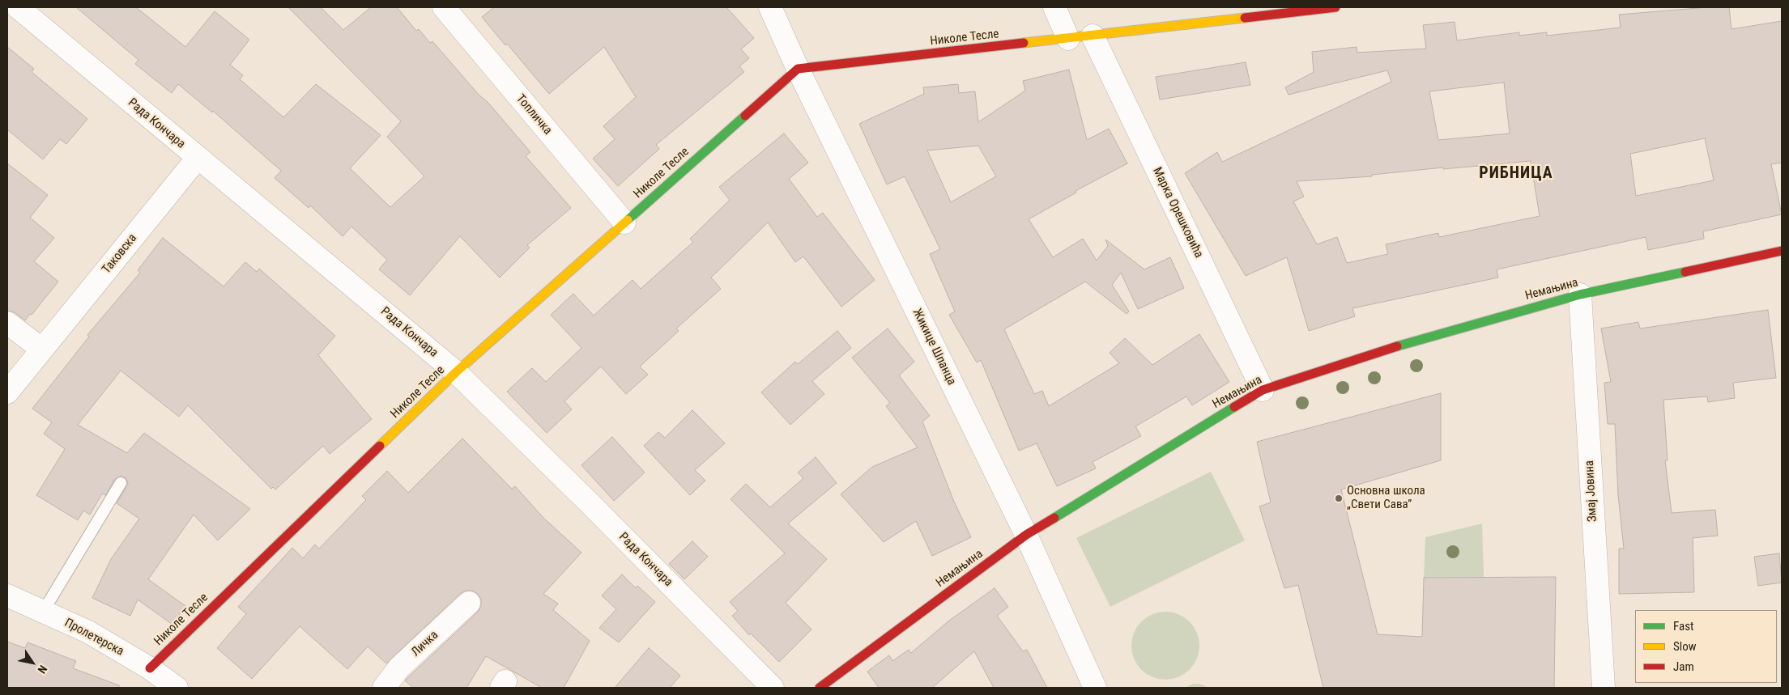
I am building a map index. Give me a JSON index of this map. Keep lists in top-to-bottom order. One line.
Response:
{"streets":{"street":["Николе Тесле","Топличка","Рада Кончара","Марка Орешковића","Таковска","Немањина","Жикице Шпанца","Змај Јовина","Пролетерска","Личка"]},"crossings":[["Николе Тесле","Топличка"],["Николе Тесле","Рада Кончара"],["Николе Тесле","Марка Орешковића"],["Николе Тесле","Жикице Шпанца"],["Николе Тесле","Пролетерска"],["Рада Кончара","Таковска"],["Марка Орешковића","Немањина"],["Немањина","Жикице Шпанца"],["Немањина","Змај Јовина"]],"districts":["РИБНИЦА"],"places":["Основна школа „Свети Сава”"],"legend":["Fast","Slow","Jam"],"north":"bottom right"}
